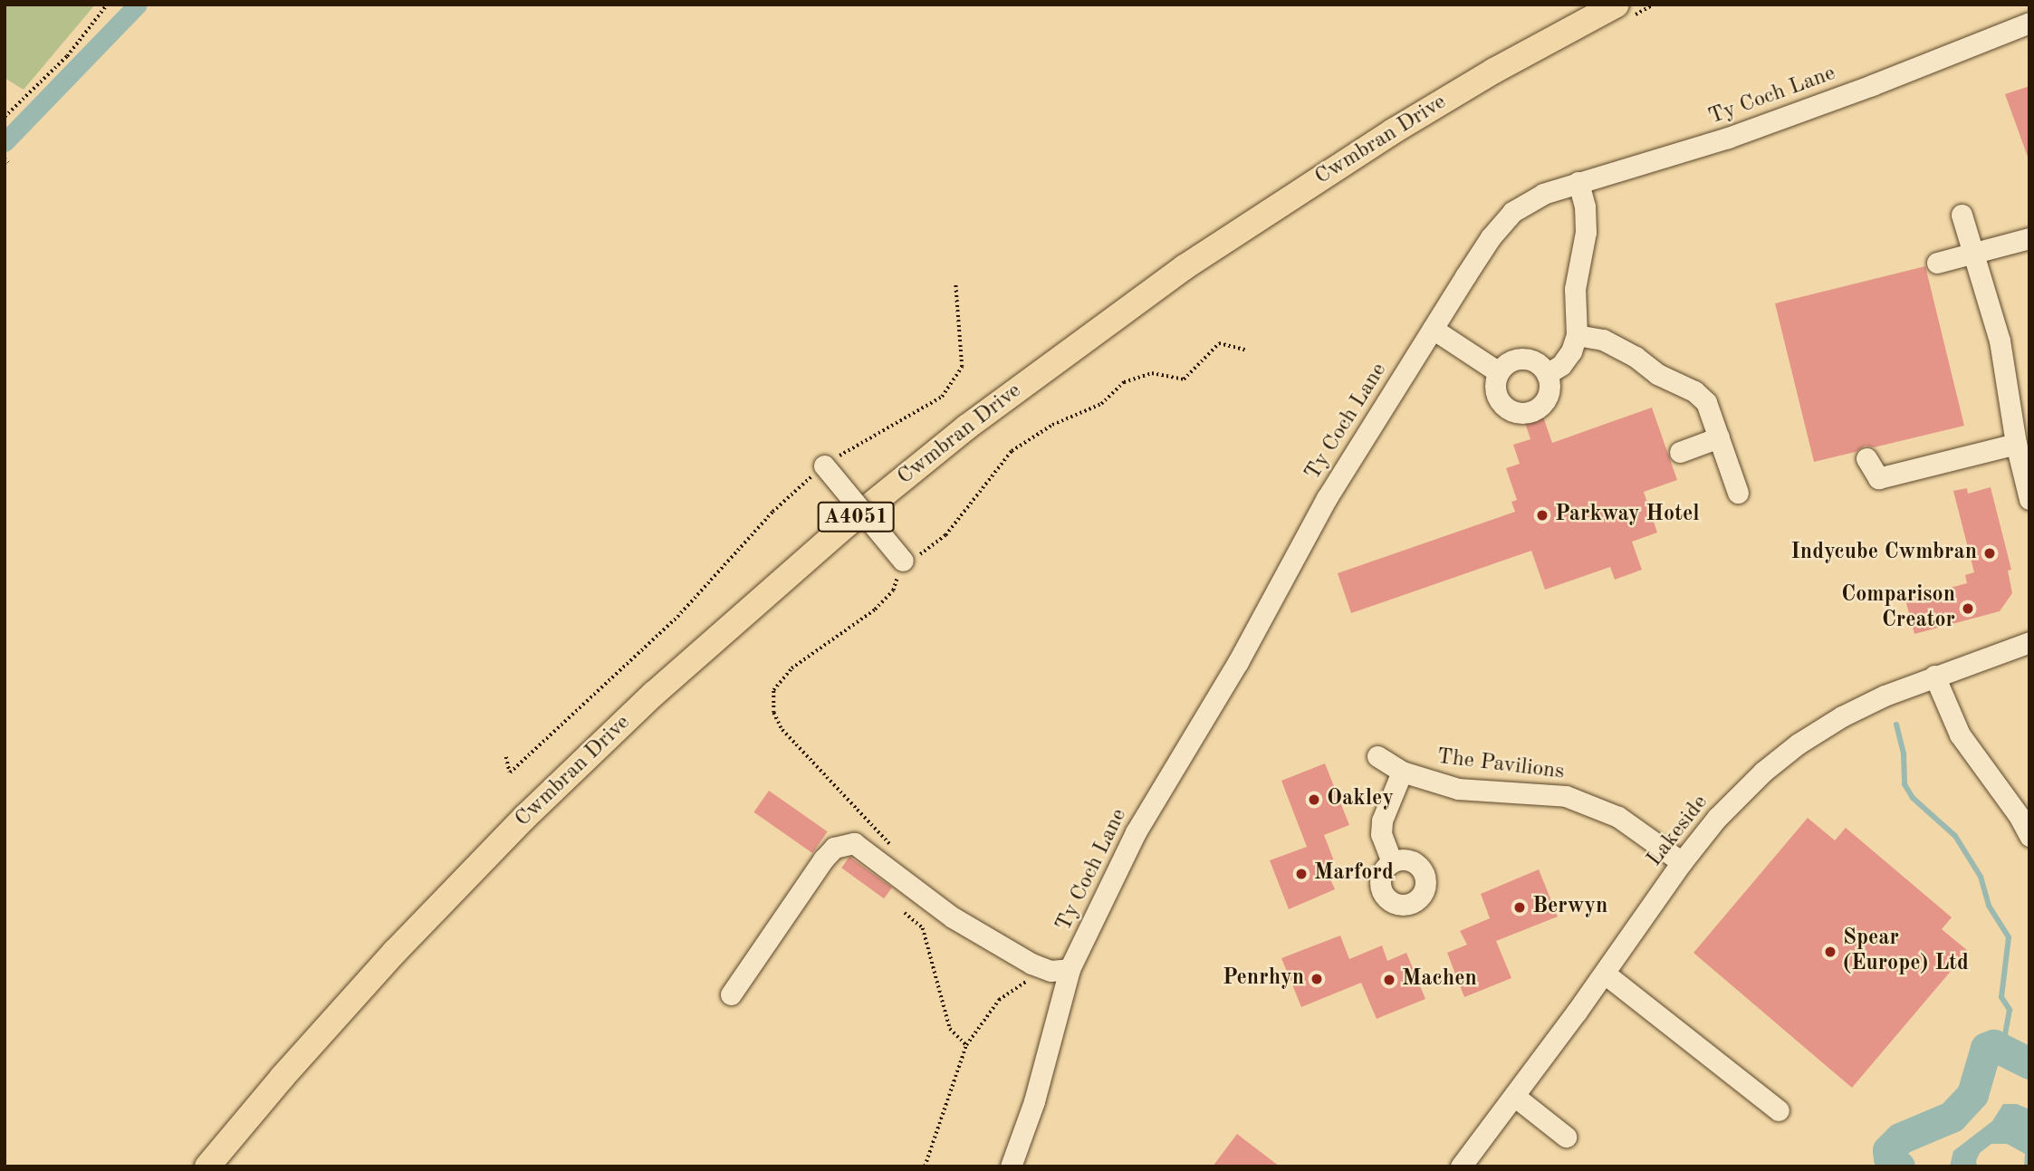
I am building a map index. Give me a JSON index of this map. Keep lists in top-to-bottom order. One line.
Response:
{"streets":{"main road":["Cwmbran Drive","A4051"],"street":["Ty Coch Lane","The Pavilions","Lakeside"]},"crossings":[["The Pavilions","Lakeside"]],"places":["Parkway Hotel","Indycube Cwmbran","Comparison Creator","Oakley","Marford","Berwyn","Spear (Europe) Ltd","Penrhyn","Machen"]}
